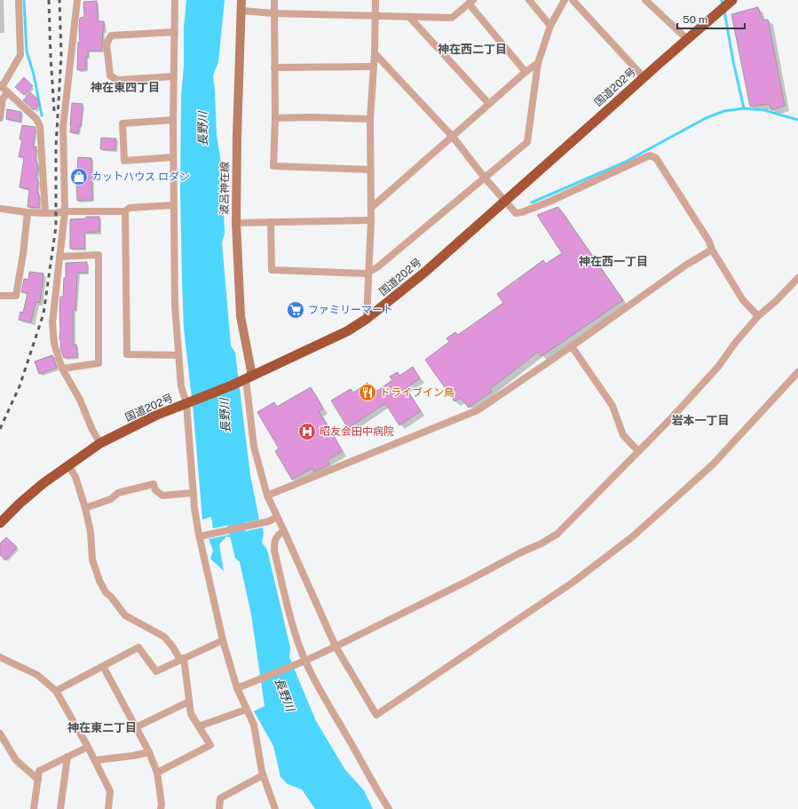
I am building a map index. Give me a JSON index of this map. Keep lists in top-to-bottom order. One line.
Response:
{"streets":{"highway":["国道202号"],"main road":["波呂神在線"]},"crossings":[["国道202号","波呂神在線"]],"districts":["神在西二丁目","神在東四丁目","神在西一丁目","岩本一丁目","神在東二丁目"],"water":["長野川"],"places":{"shop":["カットハウス ロダン"],"supermarket":["ファミリーマート"],"restaurant":["ドライブイン鳥"],"hospital":["昭友会田中病院"]},"scale_bar":"50 m"}
